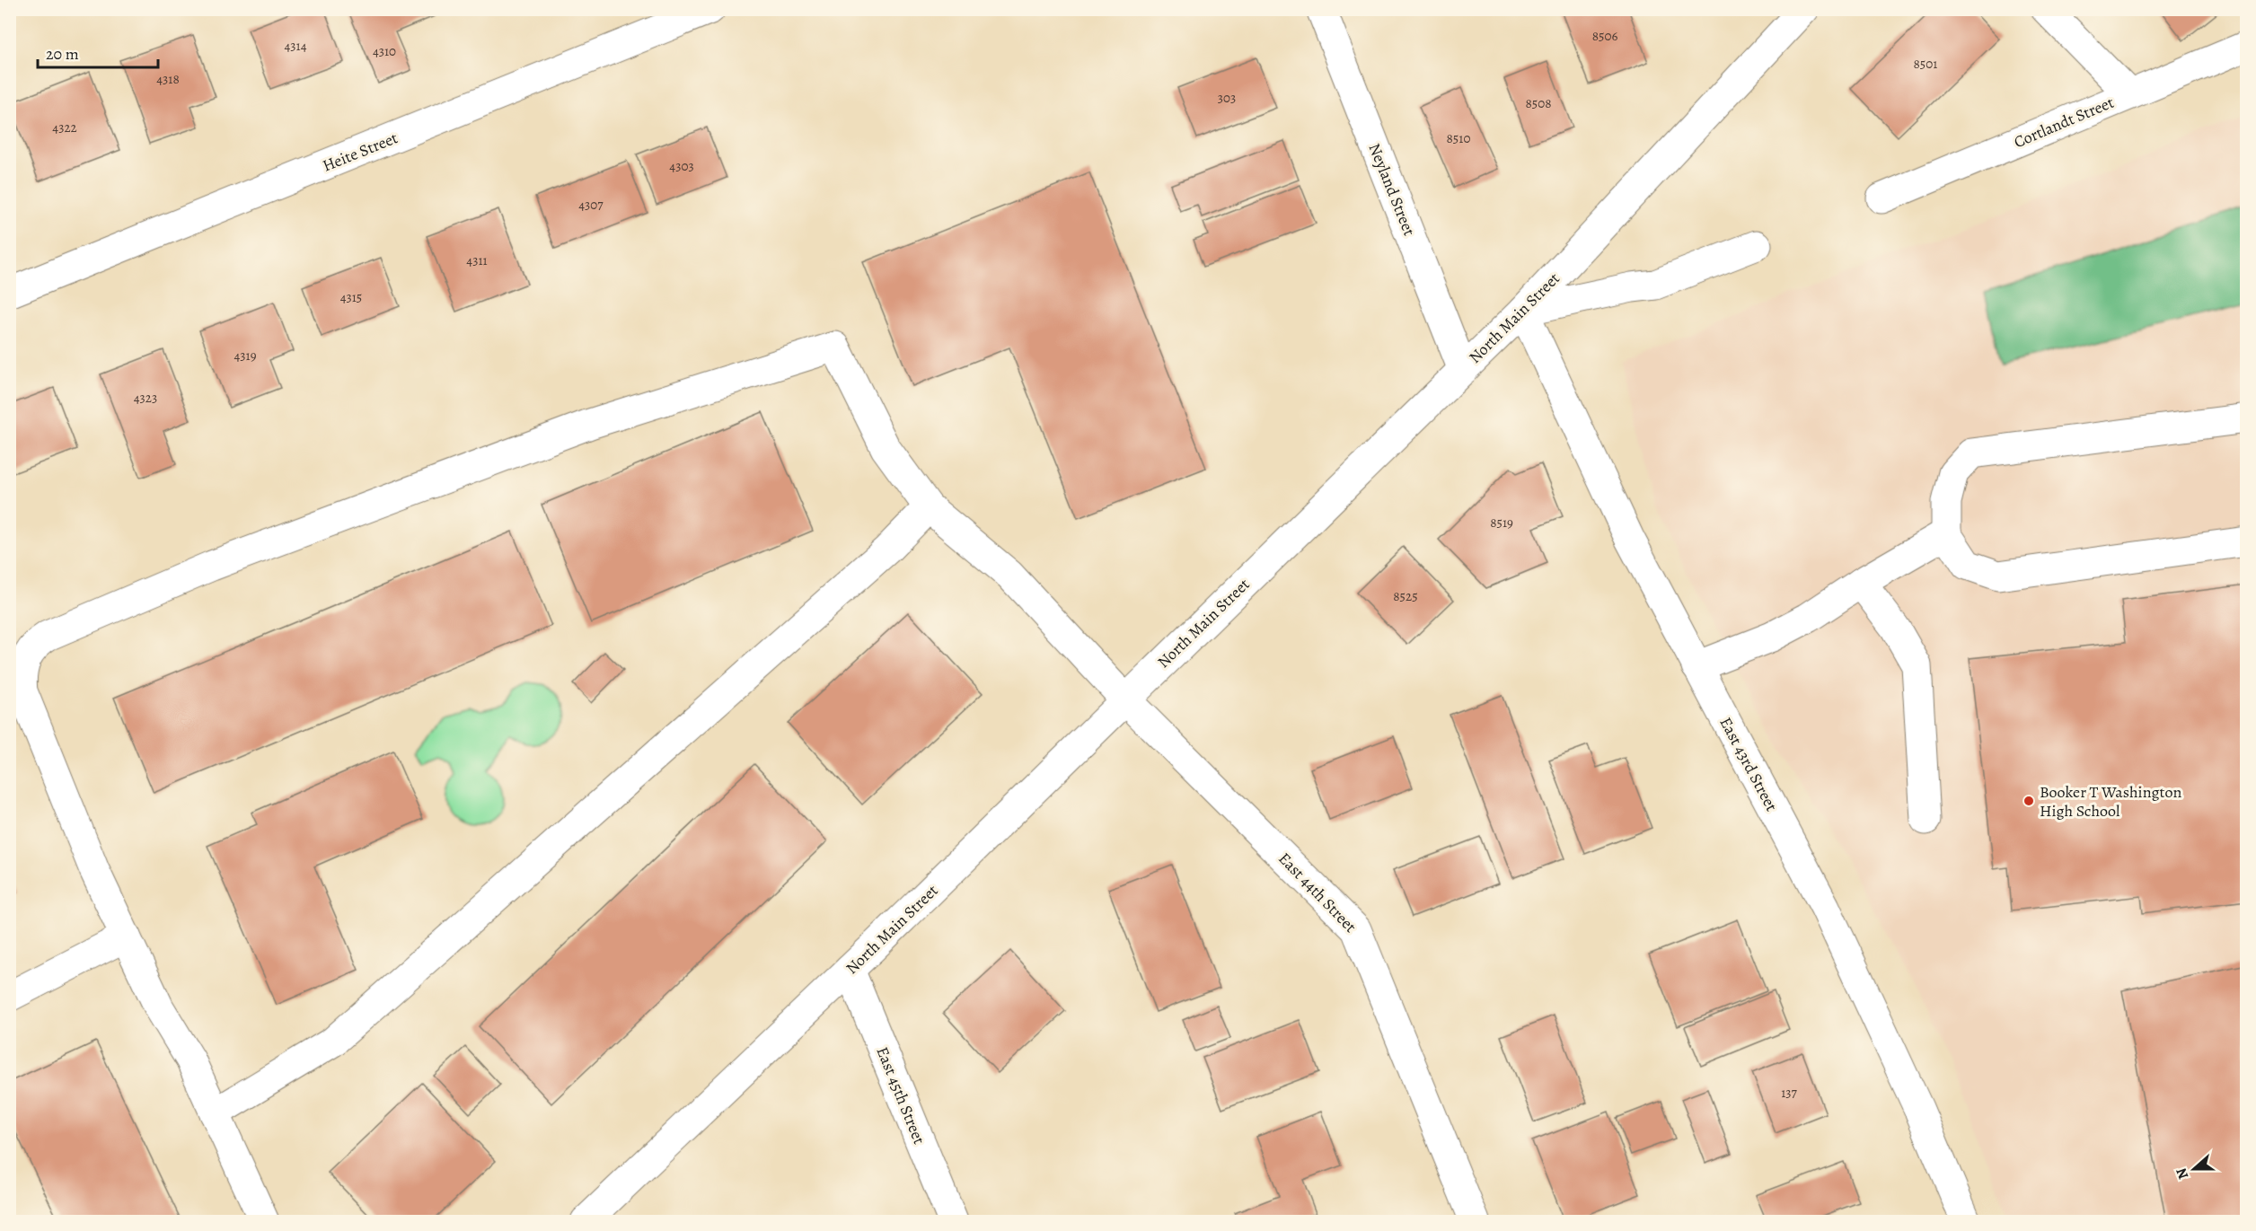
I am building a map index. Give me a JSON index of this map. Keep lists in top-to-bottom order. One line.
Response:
{"streets":{"street":["Cortlandt Street","Heite Street","Neyland Street","North Main Street","East 43rd Street","East 44th Street","East 45th Street"]},"crossings":[["Neyland Street","North Main Street"],["North Main Street","East 43rd Street"],["North Main Street","East 44th Street"],["North Main Street","East 45th Street"]],"places":["Booker T Washington High School"],"house_numbers":["8506","4314","4310","8501","4318","303","8508","4322","8510","4303","4307","4311","4315","4319","4323","8519","8525","137"],"scale_bar":"20 m","north":"left"}
